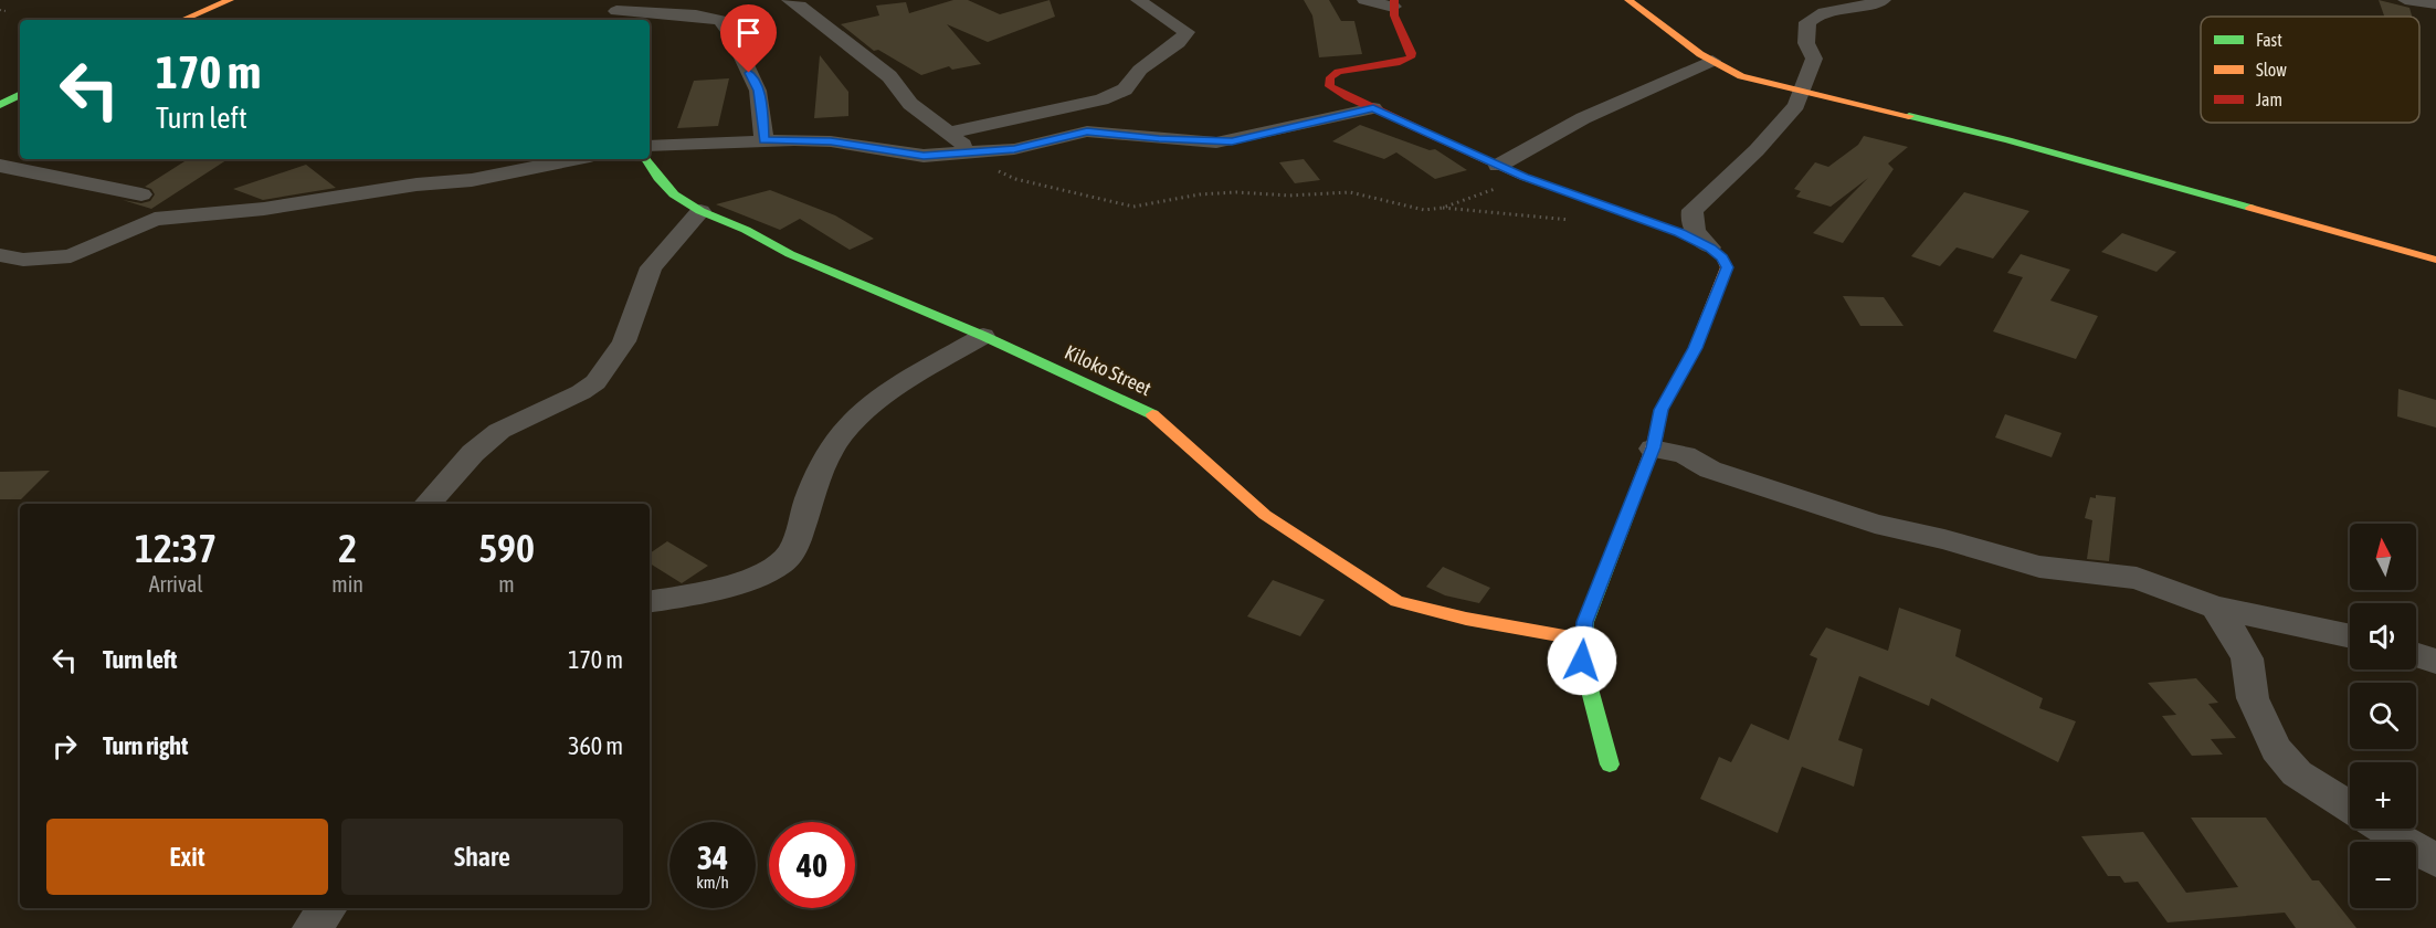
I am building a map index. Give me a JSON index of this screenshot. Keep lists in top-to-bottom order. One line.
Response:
{"streets":{"street":["Kiloko Street"]},"legend":["Fast","Slow","Jam"],"north":"top","page":{"turn":["170 m","Turn left"],"eta":["12:37","Arrival","2","min","590","m"],"map_buttons":["+","−"],"list":[{"name":"Turn left","value":"170 m"},{"name":"Turn right","value":"360 m"}],"buttons":["Exit","Share"],"speed":"34 km/h","limit":"40"}}
